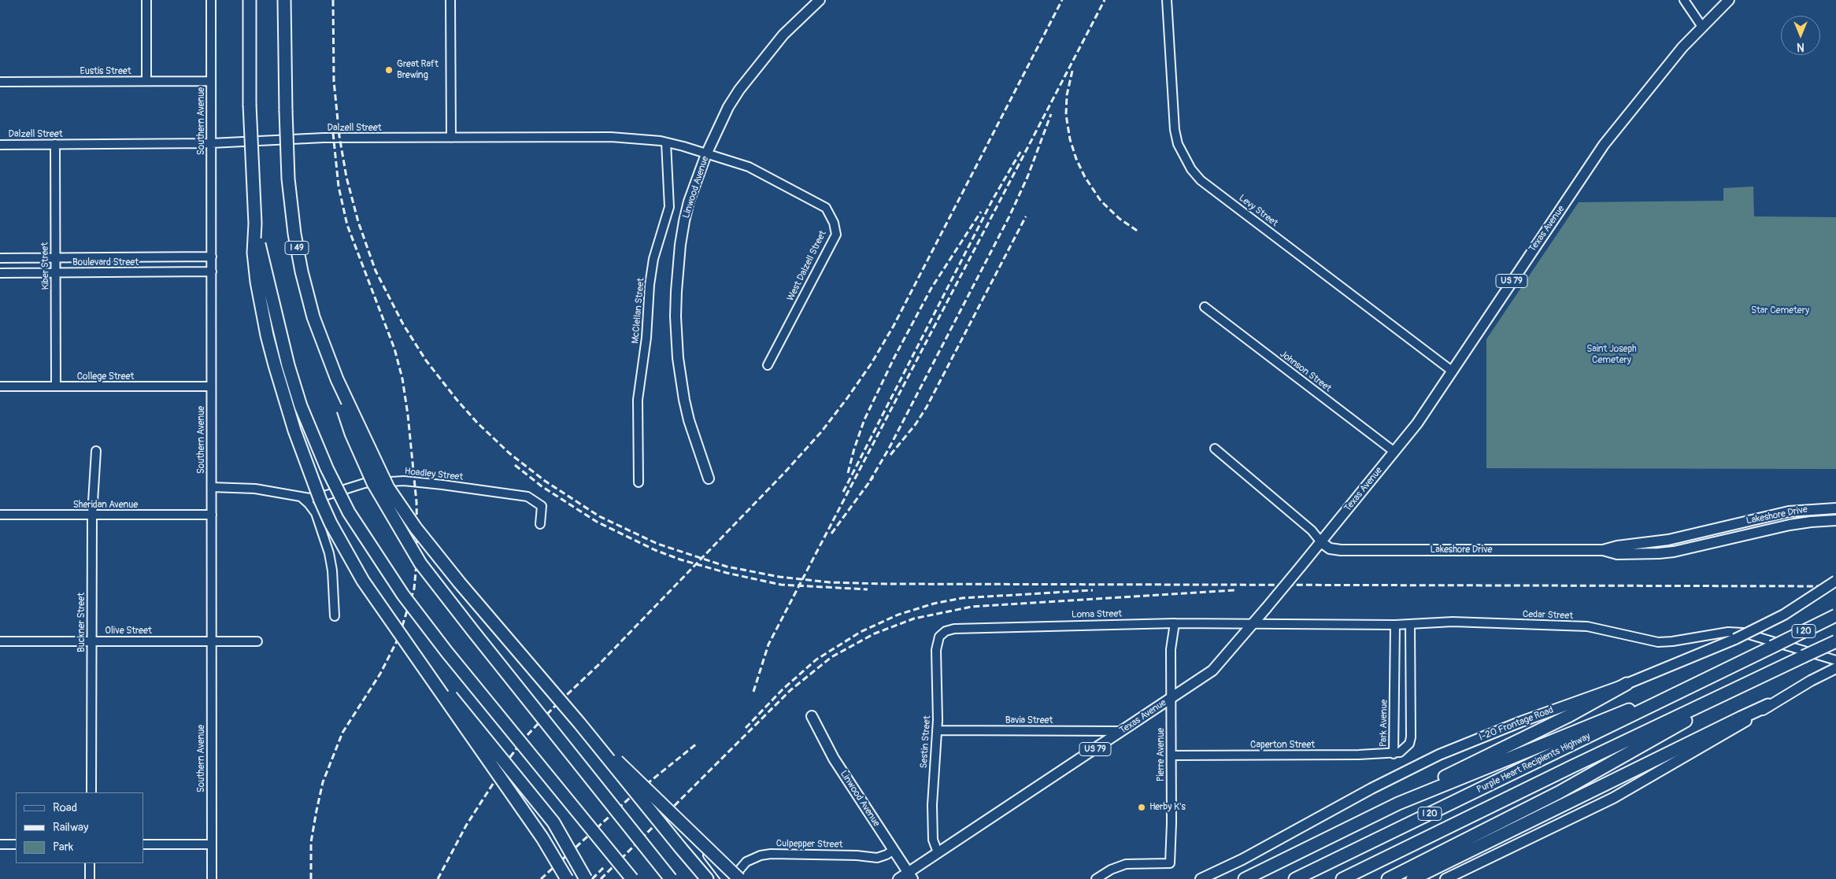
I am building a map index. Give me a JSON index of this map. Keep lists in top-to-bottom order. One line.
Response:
{"streets":{"highway":["I 49","I 20","Purple Heart Recipients Highway"],"main road":["Linwood Avenue","Texas Avenue","US 79","Lakeshore Drive","I-20 Frontage Road"],"street":["Eustis Street","Southern Avenue","Dalzell Street","Levy Street","Boulevard Street","Kiber Street","West Dalzell Street","McClellan Street","Johnson Street","College Street","Hoadley Street","Sheridan Avenue","Loma Street","Cedar Street","Buckner Street","Olive Street","Bavia Street","Park Avenue","Sestin Street","Caperton Street","Pierre Avenue","Culpepper Street"]},"crossings":[["Eustis Street","Southern Avenue"],["Southern Avenue","Dalzell Street"],["Southern Avenue","Boulevard Street"],["Southern Avenue","College Street"],["Southern Avenue","Hoadley Street"],["Southern Avenue","Sheridan Avenue"],["Southern Avenue","Olive Street"],["Dalzell Street","Linwood Avenue"],["Dalzell Street","Kiber Street"],["Dalzell Street","West Dalzell Street"],["Dalzell Street","McClellan Street"],["Linwood Avenue","Texas Avenue"],["Linwood Avenue","West Dalzell Street"],["Linwood Avenue","Culpepper Street"],["Levy Street","Texas Avenue"],["Texas Avenue","Johnson Street"],["Texas Avenue","Lakeshore Drive"],["Texas Avenue","Loma Street"],["Texas Avenue","Cedar Street"],["Texas Avenue","Bavia Street"],["Texas Avenue","Sestin Street"],["Texas Avenue","Pierre Avenue"],["Boulevard Street","Kiber Street"],["Kiber Street","College Street"],["Sheridan Avenue","Buckner Street"],["Loma Street","Cedar Street"],["Loma Street","Sestin Street"],["Loma Street","Pierre Avenue"],["Cedar Street","Park Avenue"],["Buckner Street","Olive Street"],["Bavia Street","Sestin Street"],["Park Avenue","Caperton Street"],["Caperton Street","Pierre Avenue"]],"parks":["Star Cemetery","Saint Joseph Cemetery"],"places":["Great Raft Brewing","Herby K's"],"legend":["Road","Railway","Park"],"north":"bottom"}
